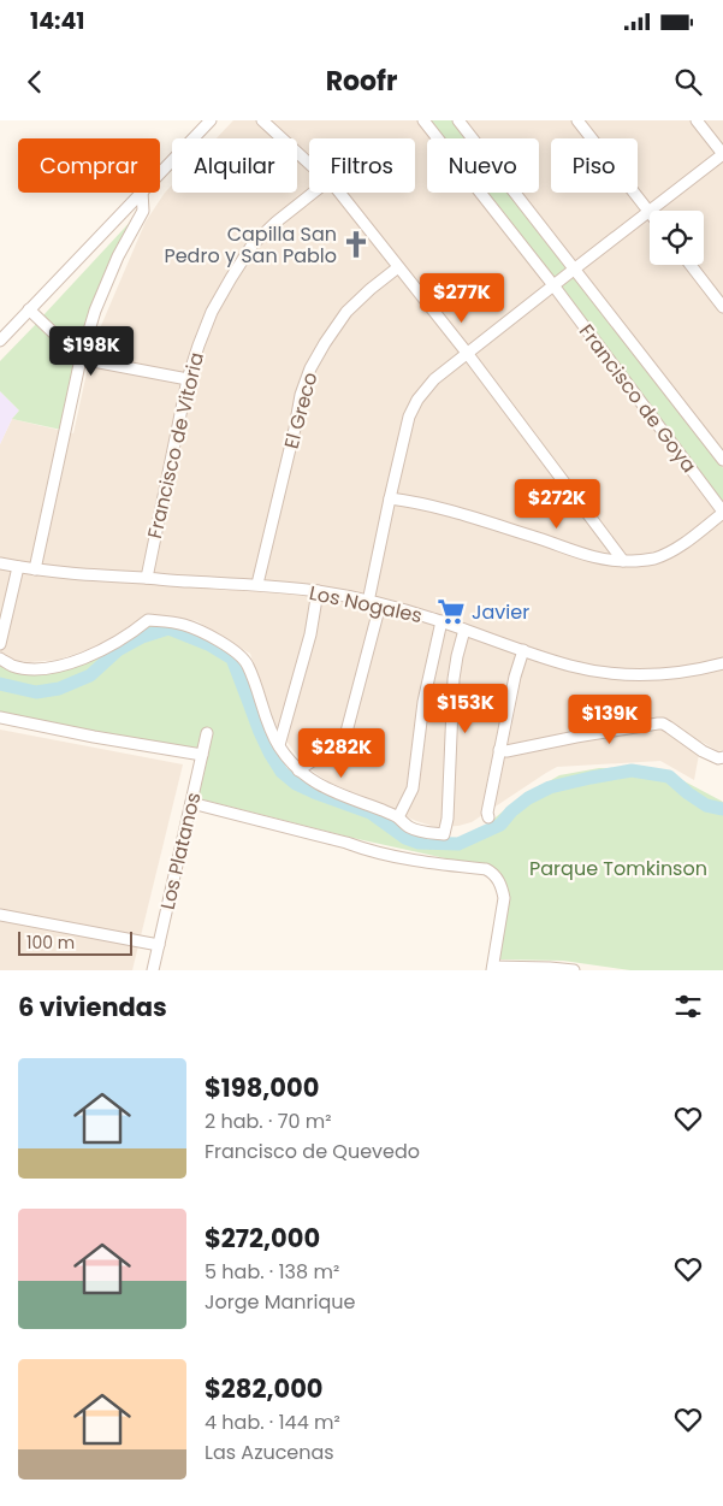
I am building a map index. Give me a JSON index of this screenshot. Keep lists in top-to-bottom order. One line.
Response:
{"streets":{"street":["Francisco de Goya","El Greco","Francisco de Vitoria","Los Nogales","Los Platanos"]},"crossings":[["El Greco","Los Nogales"],["Francisco de Vitoria","Los Nogales"]],"parks":["Parque Tomkinson"],"places":{"church":["Capilla San Pedro y San Pablo"],"supermarket":["Javier"]},"scale_bar":"100 m","page":{"status":"14:41","header":"Roofr","chip":["Comprar","Alquilar","Filtros","Nuevo","Piso"],"price":["$277K","$198K","$272K","$153K","$139K","$282K"],"scale":"100 m","heading":"6 viviendas","list":[{"name":"$198,000","note":"2 hab. · 70 m² · Francisco de Quevedo"},{"name":"$272,000","note":"5 hab. · 138 m² · Jorge Manrique"},{"name":"$282,000","note":"4 hab. · 144 m² · Las Azucenas"}]}}
